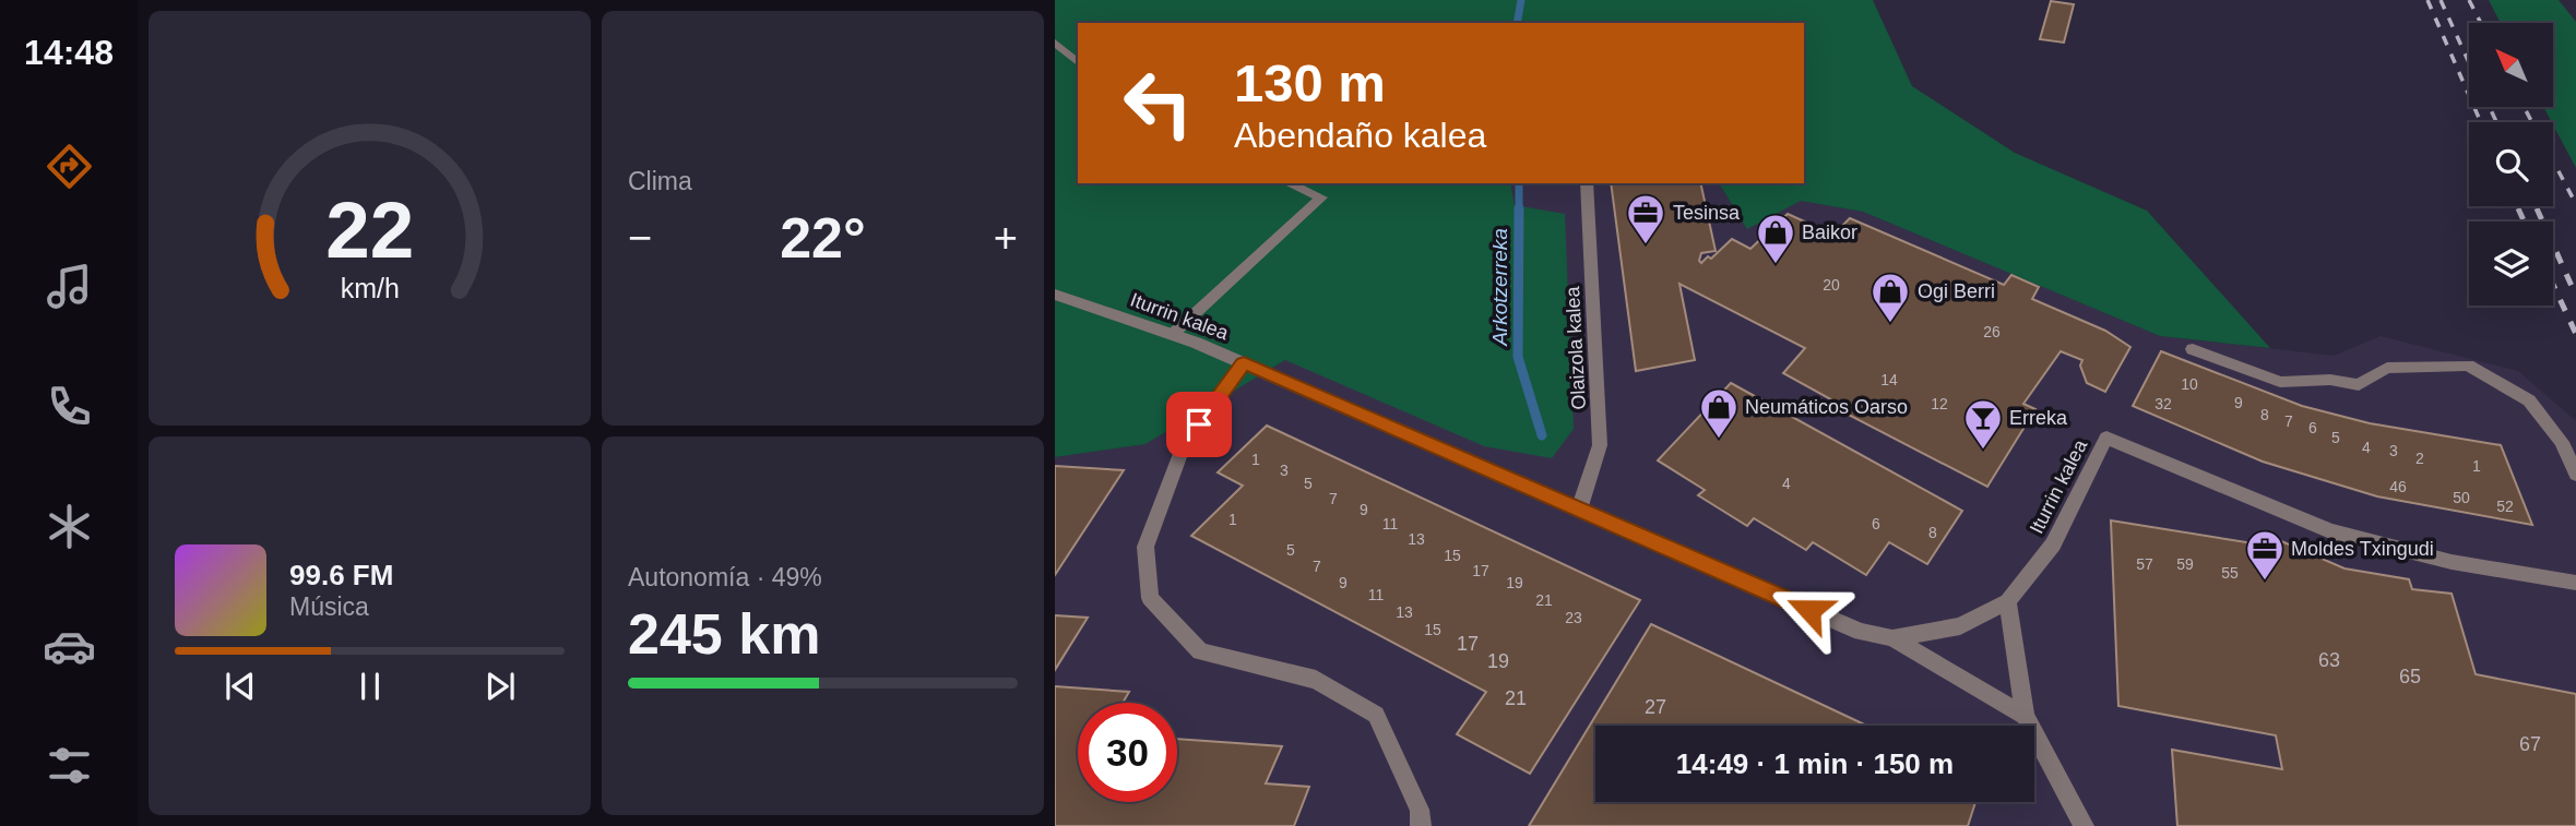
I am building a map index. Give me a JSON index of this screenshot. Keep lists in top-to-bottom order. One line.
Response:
{"streets":{"street":["Iturrin kalea","Olaizola kalea"]},"crossings":[["Iturrin kalea","Olaizola kalea"]],"water":["Arkotzerreka"],"places":{"office":["Tesinsa","Moldes Txingudi"],"shop":["Baikor","Ogi Berri","Neumáticos Oarso"],"bar":["Erreka"]},"house_numbers":["20","26","14","10","9","12","32","8","7","6","5","4","3","2","1","1","3","5","4","46","50","7","52","9","1","11","6","8","13","5","15","57","59","7","17","55","9","19","11","21","13","23","15","17","63","19","65","21","27","67"],"north":"top left","page":{"tabs":"14:48","tile":["Clima",["Autonomía · 49%","245 km"]],"turn":["130 m","Abendaño kalea"],"heat":["−","22°","+"],"song":["99.6 FM","Música"],"limit":"30","trip":"14:49 · 1 min · 150 m","gauge":["22","km/h"]}}
